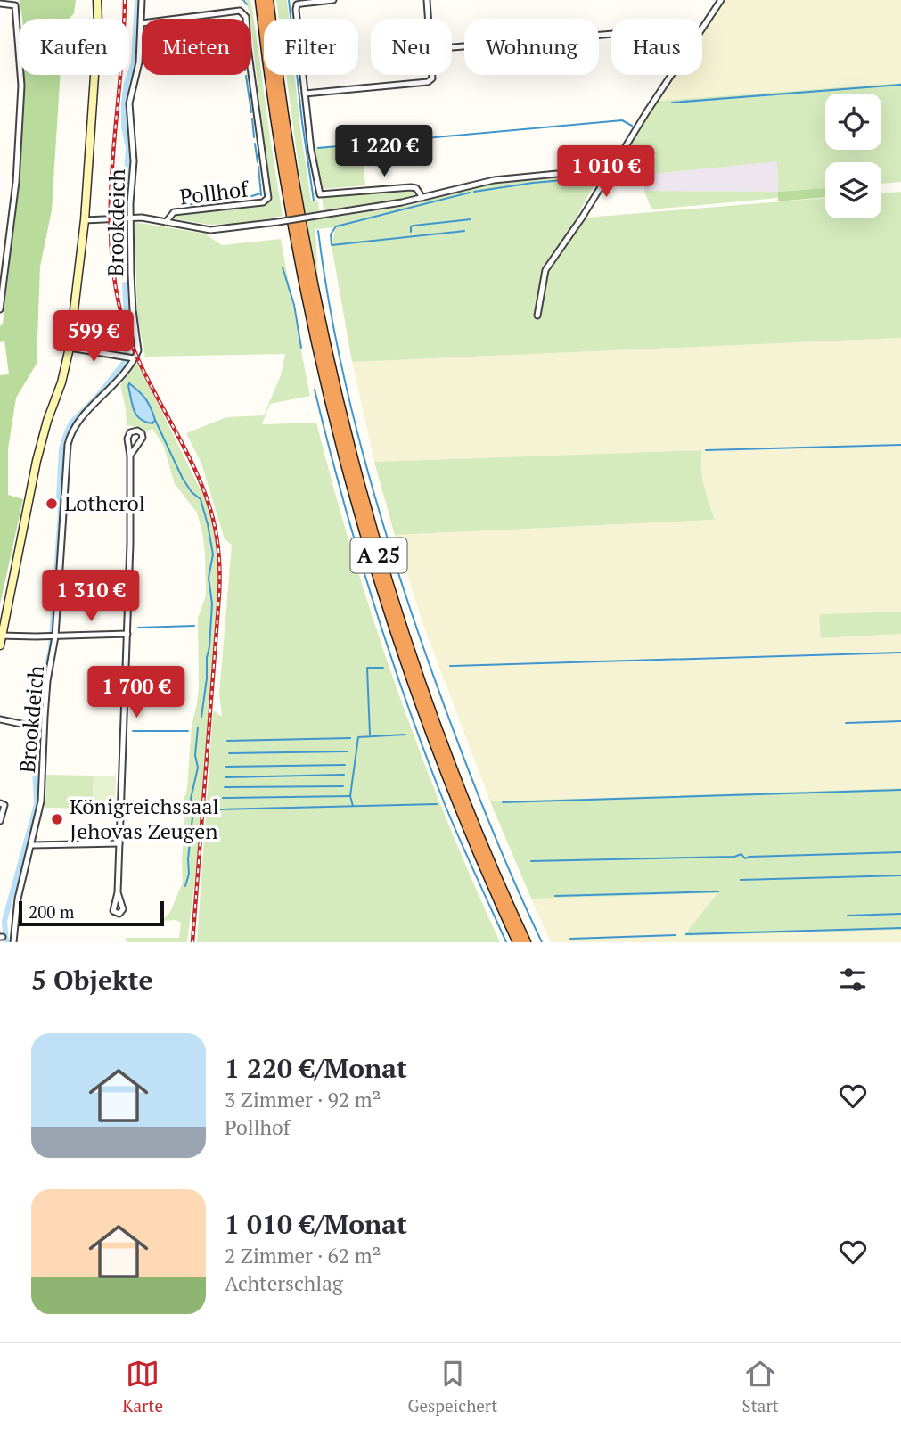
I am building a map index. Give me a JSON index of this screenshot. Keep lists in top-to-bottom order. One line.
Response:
{"streets":{"highway":["A 25"],"street":["Pollhof","Brookdeich"]},"crossings":[["Pollhof","Brookdeich"]],"places":["Lotherol","Königreichssaal Jehovas Zeugen"],"scale_bar":"200 m","page":{"chip":["Kaufen","Mieten","Filter","Neu","Wohnung","Haus"],"price":["1 220 €","1 010 €","599 €","1 310 €","1 700 €"],"scale":"200 m","heading":"5 Objekte","list":[{"name":"1 220 €/Monat","note":"3 Zimmer · 92 m² · Pollhof"},{"name":"1 010 €/Monat","note":"2 Zimmer · 62 m² · Achterschlag"}],"tabs":["Karte","Gespeichert","Start"]}}
